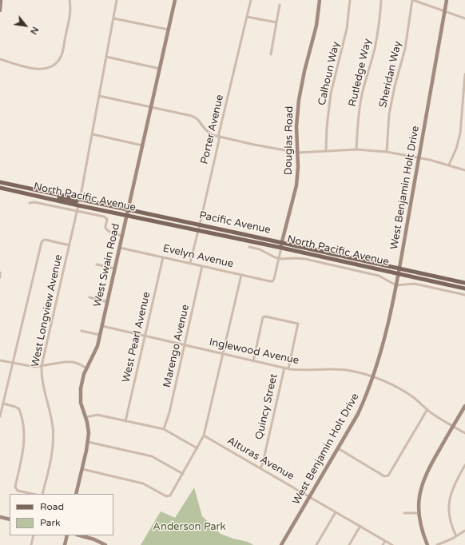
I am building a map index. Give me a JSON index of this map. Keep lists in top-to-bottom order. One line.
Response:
{"streets":{"main road":["Douglas Road","West Benjamin Holt Drive","North Pacific Avenue","Pacific Avenue","West Swain Road"],"street":["Rutledge Way","Calhoun Way","Sheridan Way","Porter Avenue","Evelyn Avenue","West Longview Avenue","West Pearl Avenue","Marengo Avenue","Inglewood Avenue","Quincy Street","Alturas Avenue"]},"crossings":[["Porter Avenue","North Pacific Avenue"],["Porter Avenue","Pacific Avenue"],["Porter Avenue","Evelyn Avenue"],["Douglas Road","North Pacific Avenue"],["Douglas Road","Pacific Avenue"],["Douglas Road","Evelyn Avenue"],["West Benjamin Holt Drive","North Pacific Avenue"],["West Benjamin Holt Drive","Pacific Avenue"],["West Benjamin Holt Drive","Inglewood Avenue"],["West Benjamin Holt Drive","Alturas Avenue"],["North Pacific Avenue","West Swain Road"],["North Pacific Avenue","West Longview Avenue"],["Pacific Avenue","West Swain Road"],["Evelyn Avenue","West Swain Road"],["Evelyn Avenue","West Pearl Avenue"],["Evelyn Avenue","Marengo Avenue"],["West Swain Road","Inglewood Avenue"],["West Pearl Avenue","Inglewood Avenue"],["Marengo Avenue","Inglewood Avenue"],["Inglewood Avenue","Quincy Street"],["Quincy Street","Alturas Avenue"]],"parks":["Anderson Park"],"legend":["Road","Park"],"north":"bottom right"}
